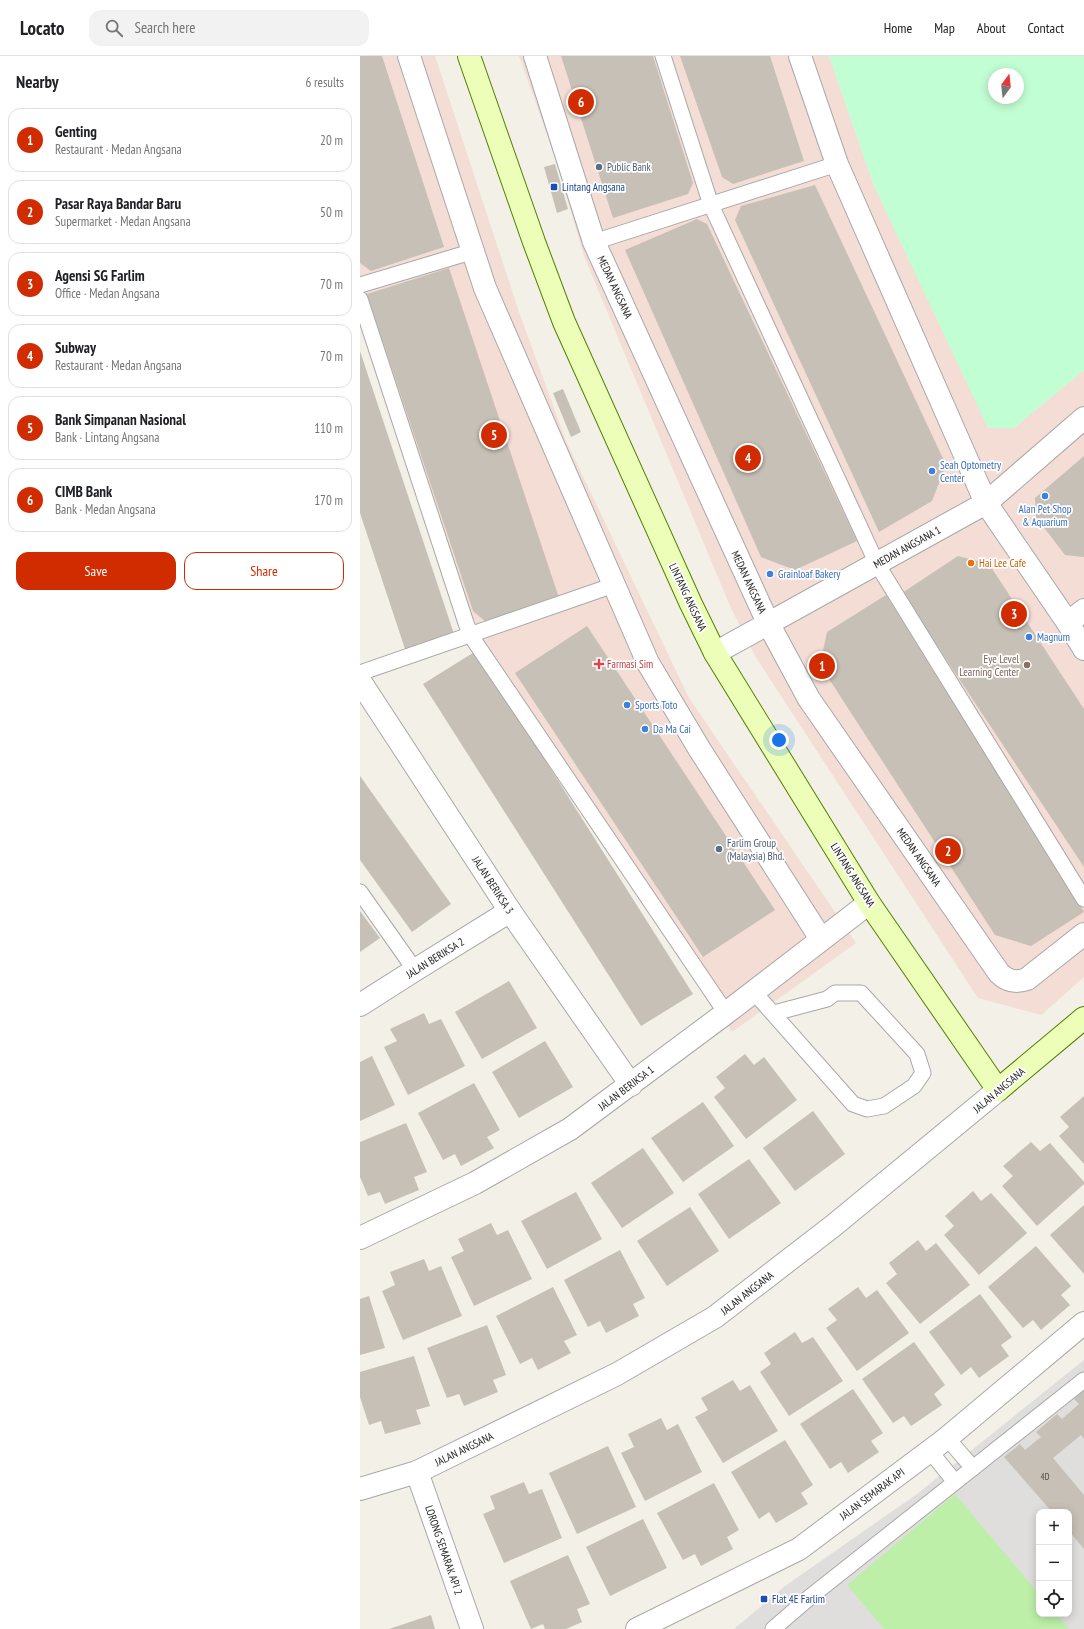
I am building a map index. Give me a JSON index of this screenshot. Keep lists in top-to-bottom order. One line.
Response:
{"streets":{"main road":["LINTANG ANGSANA","JALAN ANGSANA"],"street":["MEDAN ANGSANA","MEDAN ANGSANA 1","JALAN BERIKSA 3","JALAN BERIKSA 2","JALAN BERIKSA 1","JALAN SEMARAK API","LORONG SEMARAK API 2"]},"crossings":[["MEDAN ANGSANA","MEDAN ANGSANA 1"],["MEDAN ANGSANA 1","LINTANG ANGSANA"],["LINTANG ANGSANA","JALAN BERIKSA 1"],["LINTANG ANGSANA","JALAN ANGSANA"],["JALAN BERIKSA 3","JALAN BERIKSA 2"],["JALAN BERIKSA 3","JALAN BERIKSA 1"],["JALAN ANGSANA","LORONG SEMARAK API 2"]],"places":{"other":["Public Bank","Seah Optometry Center","Alan Pet Shop & Aquarium","Hai Lee Cafe","Grainloaf Bakery","Magnum","Eye Level Learning Center","Sports Toto","Da Ma Cai","Farlim Group (Malaysia) Bhd."],"transit":["Lintang Angsana","Flat 4E Farlim"],"health":["Farmasi Sim"]},"house_numbers":["4D"],"north":"top","page":{"header":"Locato","search":"Search here","nav":["Home","Map","About","Contact"],"heading":["Nearby","6 results"],"pins":["6","5","4","3","1","2"],"list":[{"mark":"1","name":"Genting","note":"Restaurant · Medan Angsana","value":"20 m"},{"mark":"2","name":"Pasar Raya Bandar Baru","note":"Supermarket · Medan Angsana","value":"50 m"},{"mark":"3","name":"Agensi SG Farlim","note":"Office · Medan Angsana","value":"70 m"},{"mark":"4","name":"Subway","note":"Restaurant · Medan Angsana","value":"70 m"},{"mark":"5","name":"Bank Simpanan Nasional","note":"Bank · Lintang Angsana","value":"110 m"},{"mark":"6","name":"CIMB Bank","note":"Bank · Medan Angsana","value":"170 m"}],"buttons":["Save","Share"],"map_buttons":["+","−"]}}
